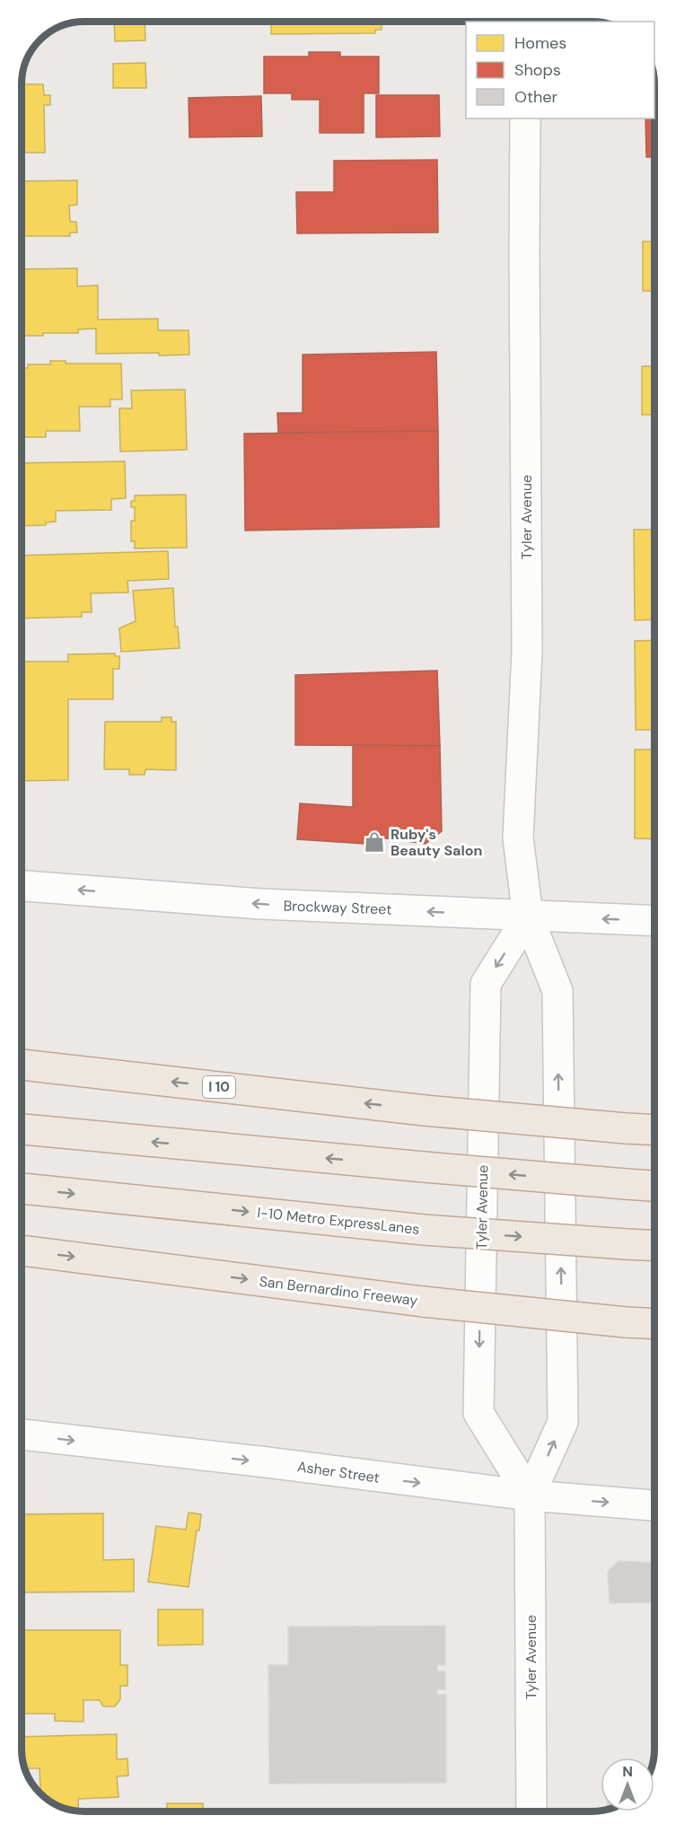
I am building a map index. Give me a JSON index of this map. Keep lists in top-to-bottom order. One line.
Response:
{"streets":{"highway":["I 10","I-10 Metro ExpressLanes","San Bernardino Freeway"],"street":["Tyler Avenue","Brockway Street","Asher Street"]},"crossings":[["Tyler Avenue","Brockway Street"],["Tyler Avenue","Asher Street"]],"one_way":["Brockway Street","Asher Street"],"places":{"shop":["Ruby's Beauty Salon"]},"legend":["Homes","Shops","Other"],"north":"top"}
